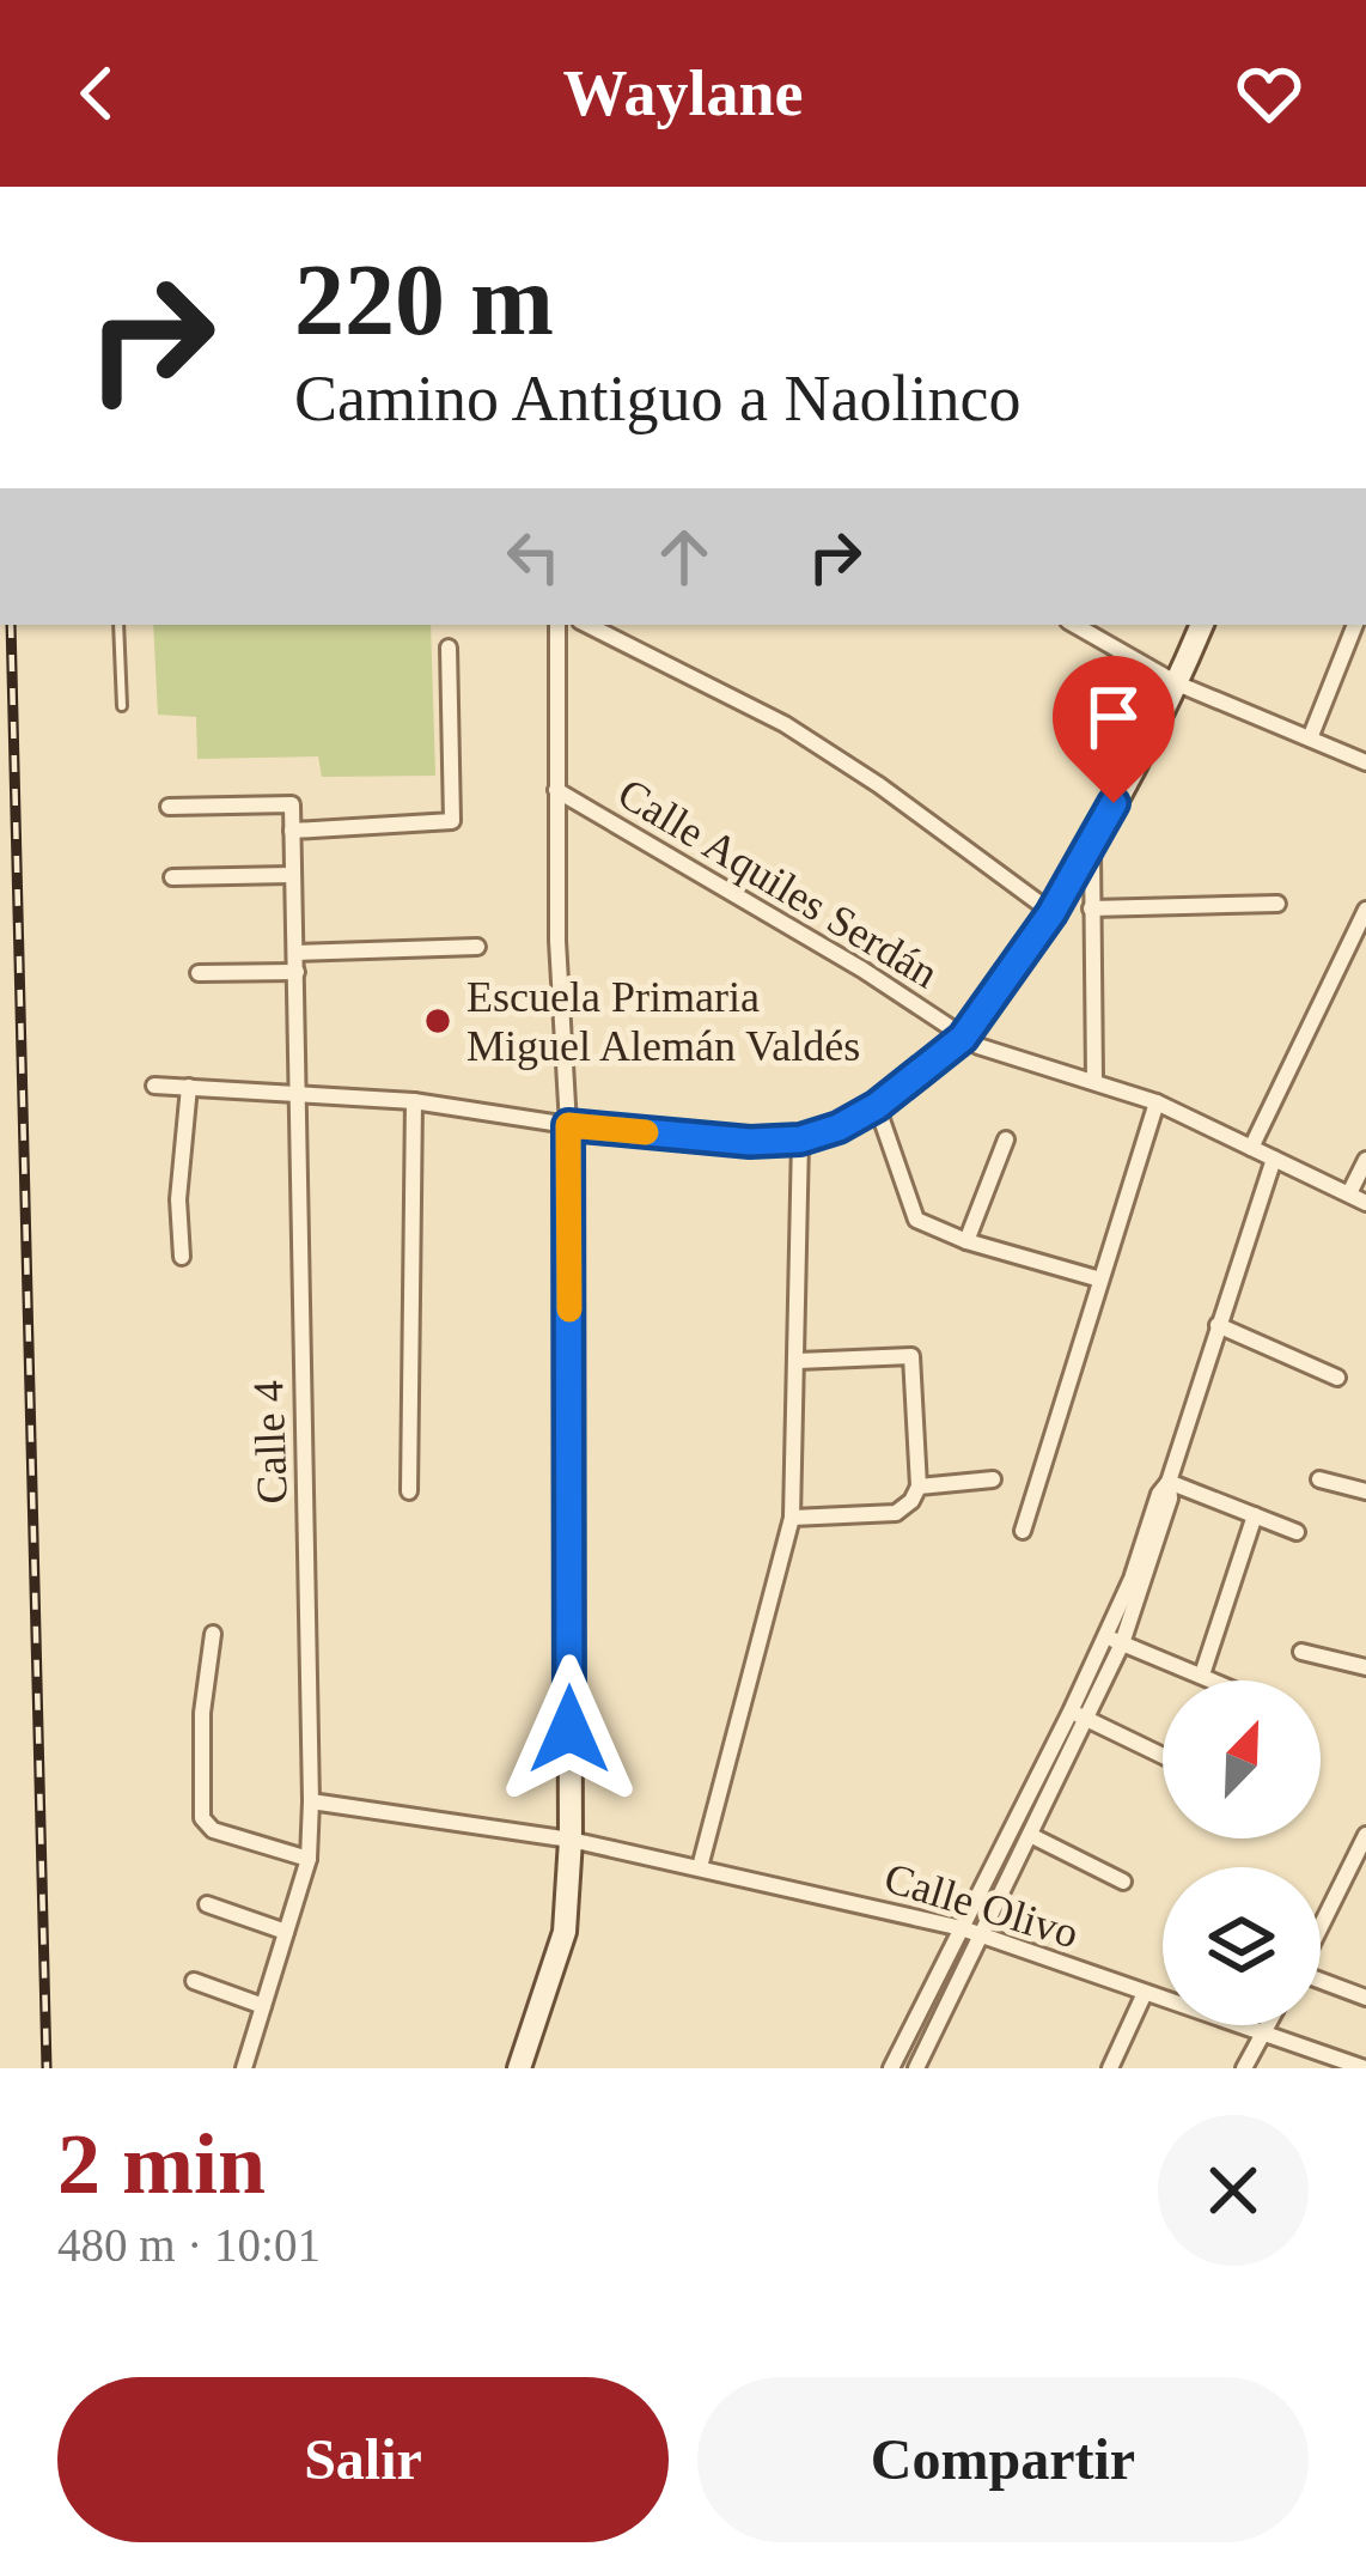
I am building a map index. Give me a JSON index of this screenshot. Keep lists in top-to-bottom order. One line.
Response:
{"streets":{"street":["Calle Aquiles Serdán","Calle 4","Calle Olivo"]},"crossings":[["Calle 4","Calle Olivo"]],"places":["Escuela Primaria Miguel Alemán Valdés"],"north":"top right","page":{"header":"Waylane","turn":["220 m","Camino Antiguo a Naolinco"],"heading":["2 min","480 m · 10:01"],"buttons":["Salir","Compartir"]}}
